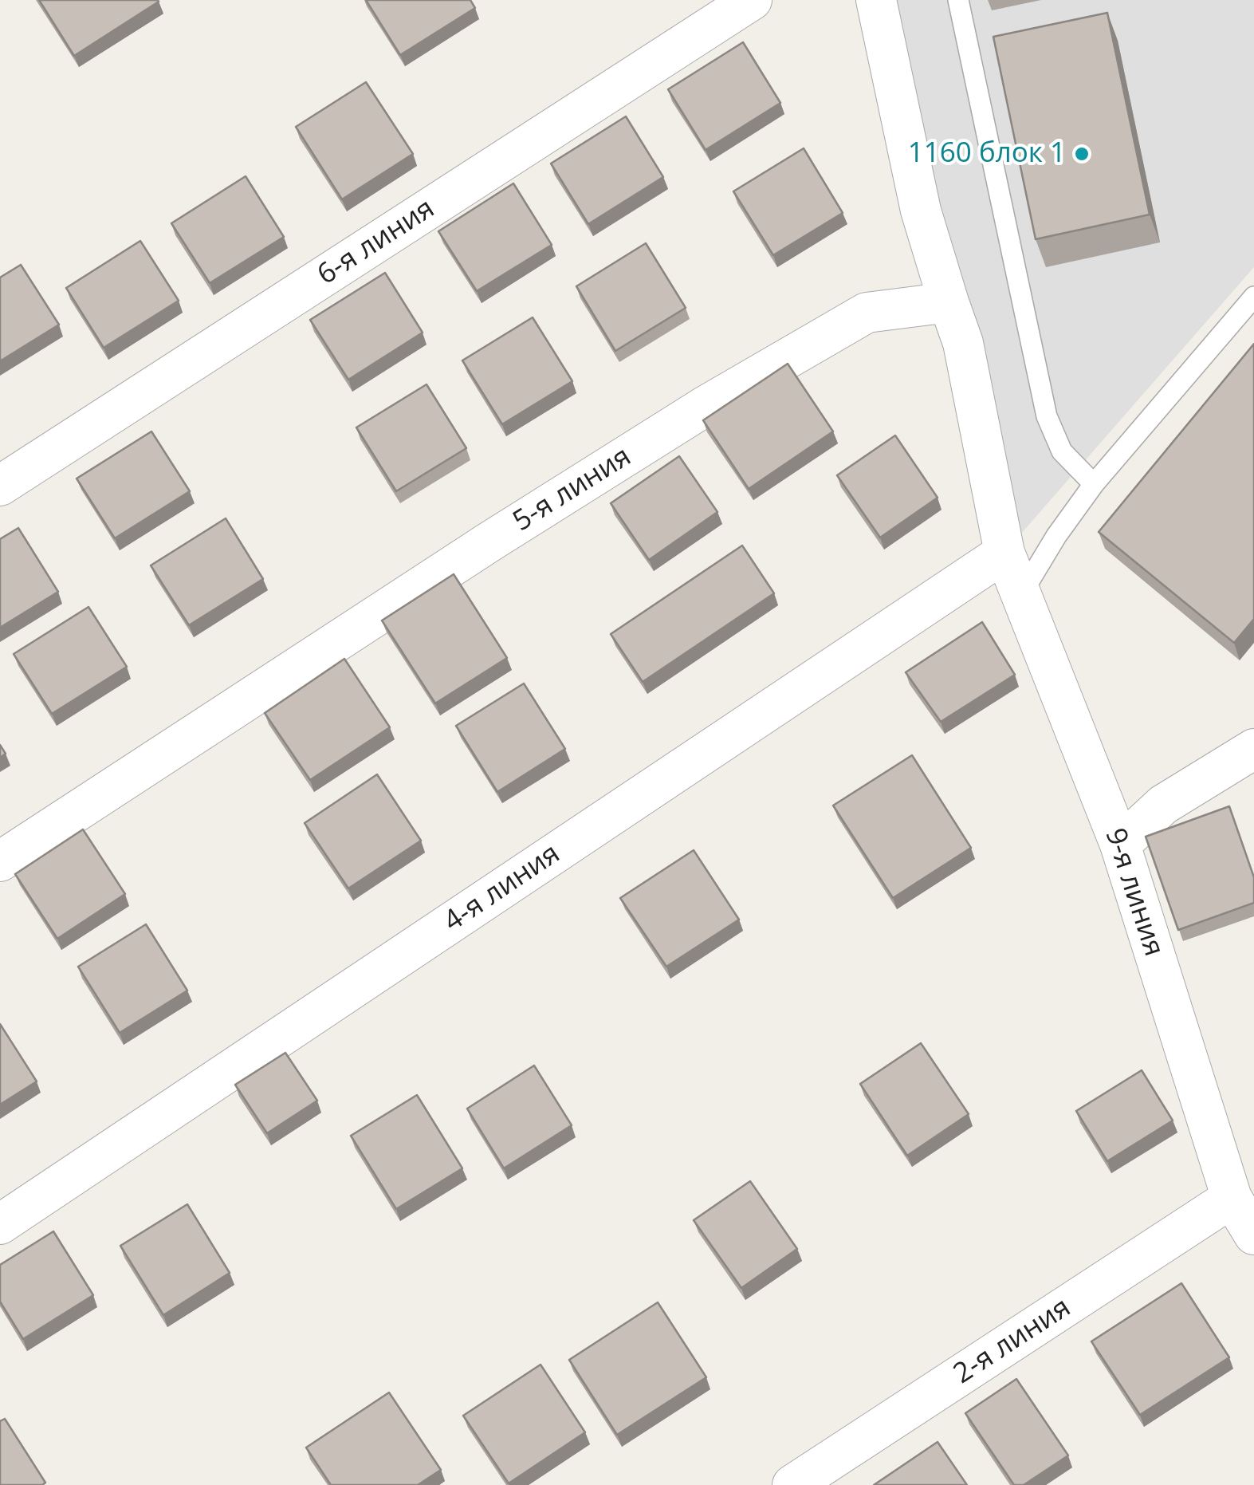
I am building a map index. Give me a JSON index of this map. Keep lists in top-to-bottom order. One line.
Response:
{"streets":{"street":["6-я линия","5-я линия","4-я линия","9-я линия","2-я линия"]},"crossings":[["4-я линия","9-я линия"],["9-я линия","2-я линия"]],"places":["1160 блок 1"]}
